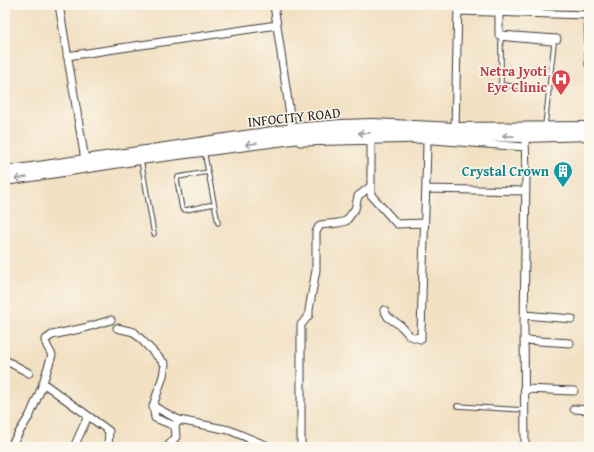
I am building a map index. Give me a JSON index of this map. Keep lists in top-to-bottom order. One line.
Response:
{"streets":{"main road":["INFOCITY ROAD"]},"places":{"hospital":["Netra Jyoti Eye Clinic"],"building":["Crystal Crown"]}}
